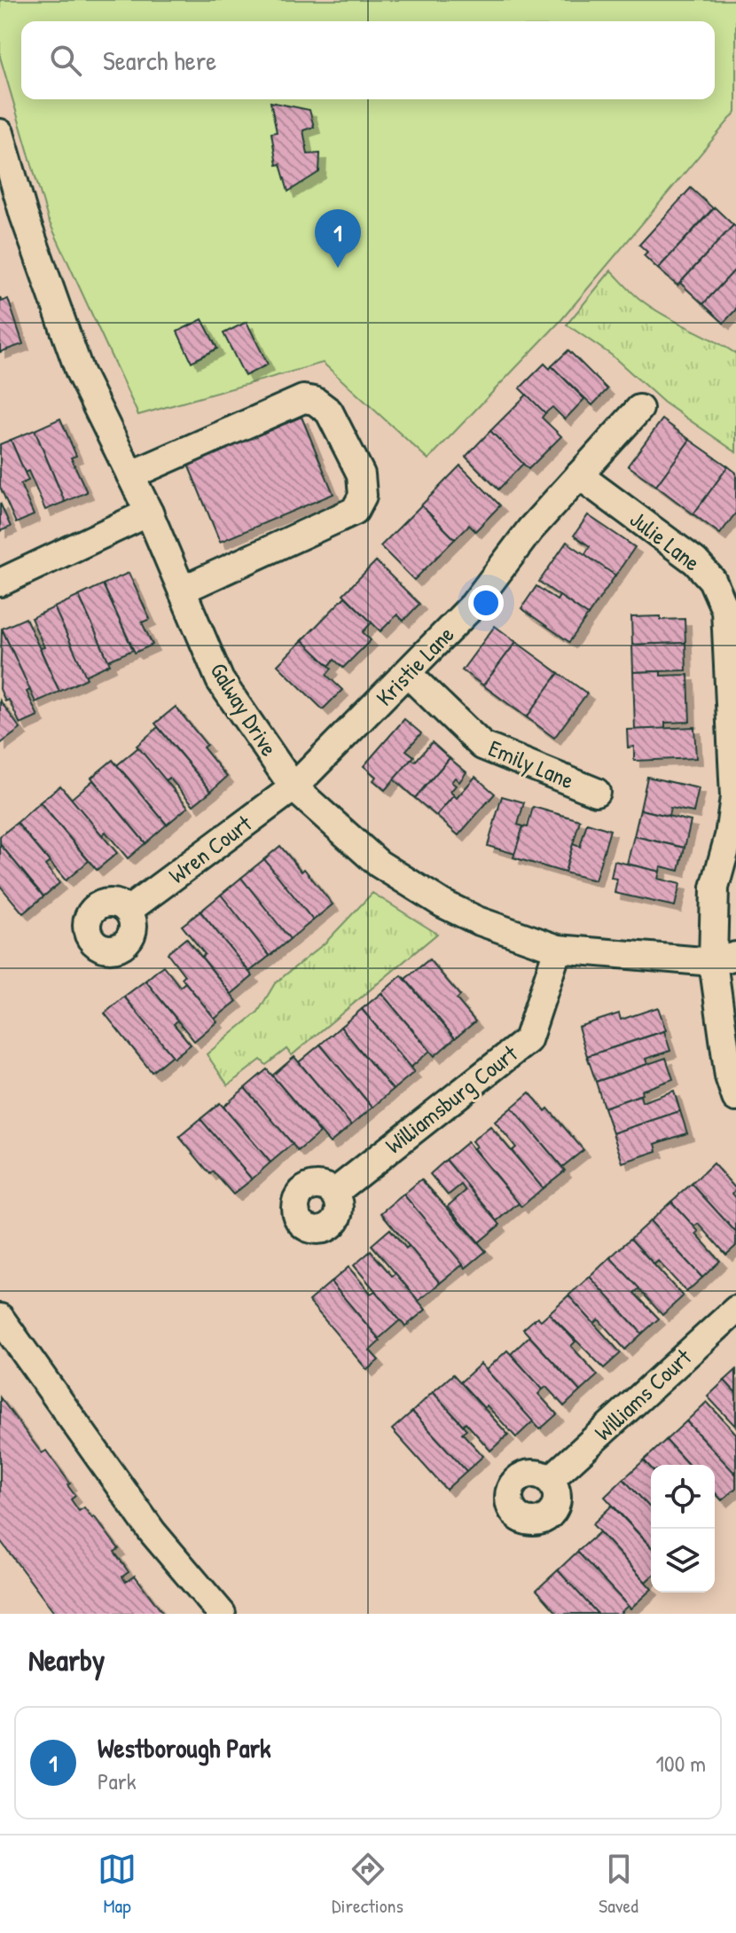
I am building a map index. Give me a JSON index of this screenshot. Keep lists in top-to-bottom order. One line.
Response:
{"streets":{"street":["Julie Lane","Kristie Lane","Galway Drive","Emily Lane","Wren Court","Williamsburg Court","Williams Court"]},"crossings":[["Julie Lane","Kristie Lane"],["Julie Lane","Galway Drive"],["Kristie Lane","Galway Drive"],["Kristie Lane","Emily Lane"],["Kristie Lane","Wren Court"],["Galway Drive","Wren Court"],["Galway Drive","Williamsburg Court"]],"page":{"search":"Search here","pins":"1","heading":"Nearby","list":[{"mark":"1","name":"Westborough Park","note":"Park","value":"100 m"}],"nav":["Map","Directions","Saved"]}}
